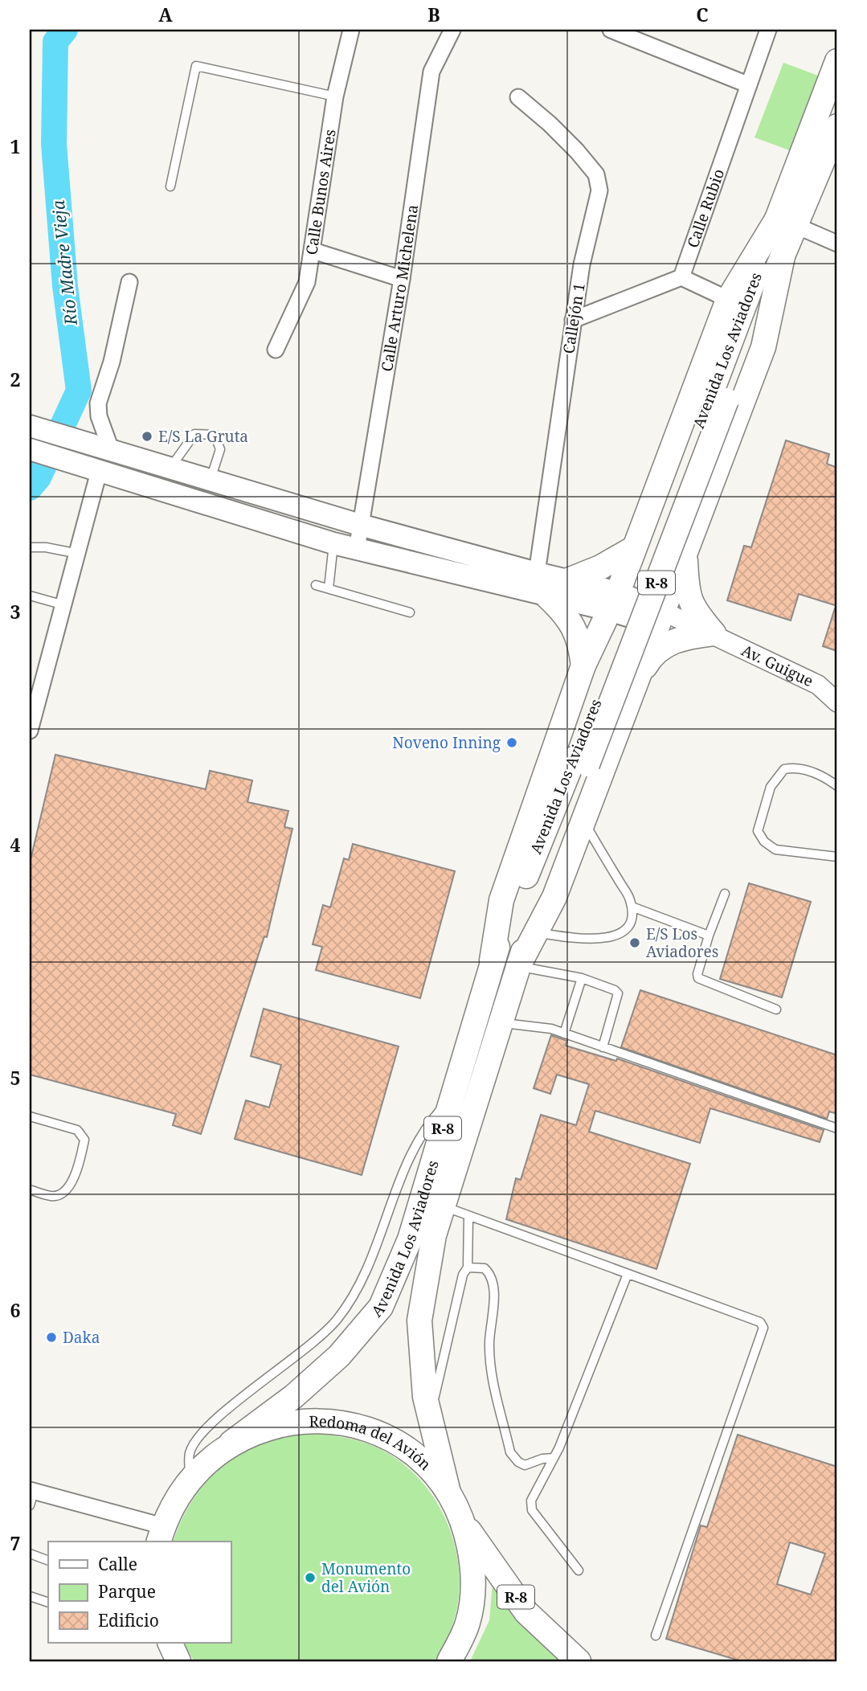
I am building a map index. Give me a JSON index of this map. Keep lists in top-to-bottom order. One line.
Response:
{"streets":{"main road":["Avenida Los Aviadores","R-8","Redoma del Avión"],"street":["Calle Bunos Aires","Calle Rubio","Calle Arturo Michelena","Callejón 1","Av. Guigue"]},"crossings":[["Avenida Los Aviadores","R-8"],["Avenida Los Aviadores","Redoma del Avión"],["R-8","Av. Guigue"],["R-8","Redoma del Avión"]],"water":["Río Madre Vieja"],"places":["E/S La Gruta","Noveno Inning","E/S Los Aviadores","Daka","Monumento del Avión"],"legend":["Calle","Parque","Edificio"],"grid":{"columns":["A","B","C"],"rows":["1","2","3","4","5","6","7"]}}
